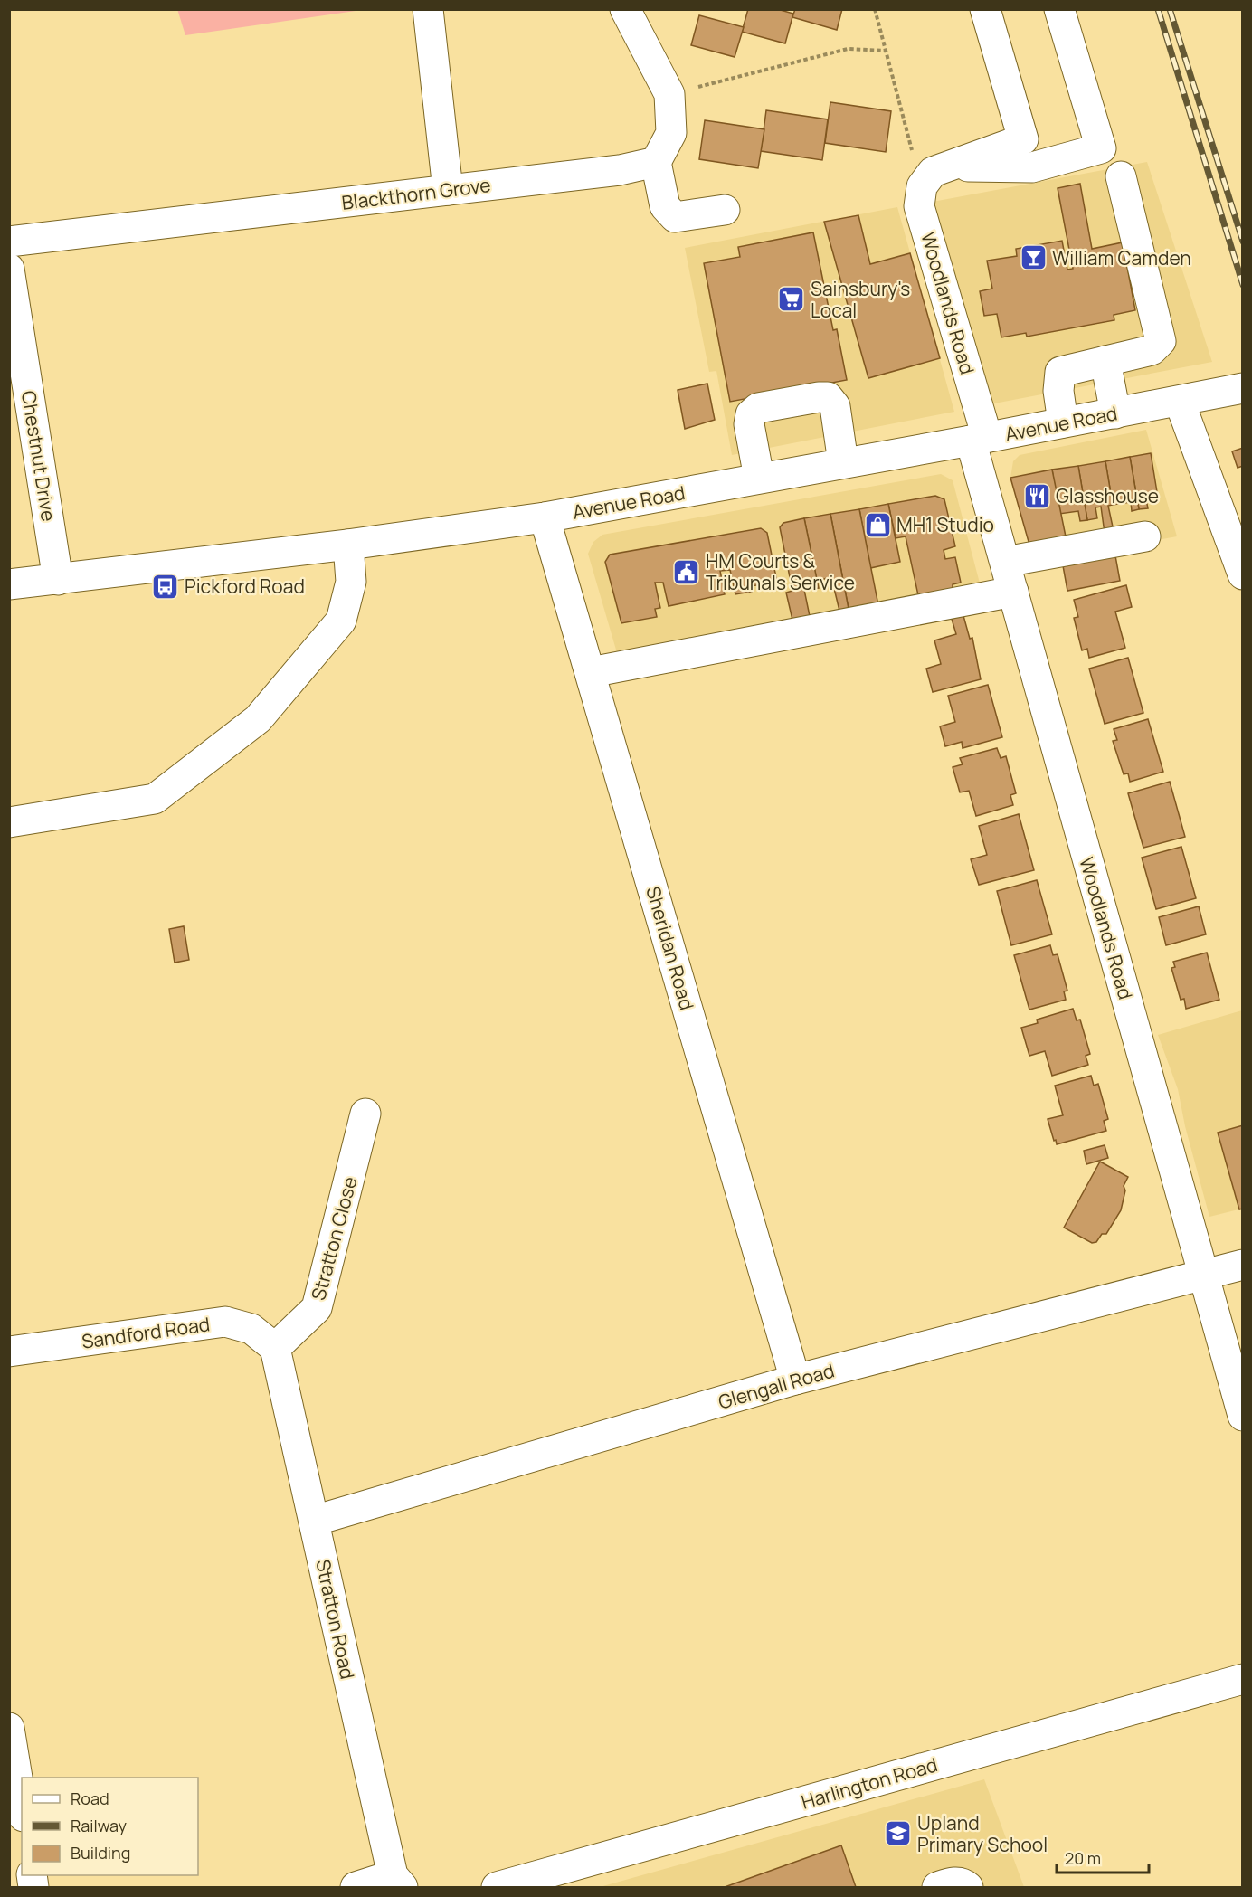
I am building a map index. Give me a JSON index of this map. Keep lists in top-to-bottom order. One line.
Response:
{"streets":{"street":["Blackthorn Grove","Woodlands Road","Avenue Road","Chestnut Drive","Sheridan Road","Stratton Close","Sandford Road","Glengall Road","Stratton Road","Harlington Road"]},"crossings":[["Woodlands Road","Avenue Road"],["Woodlands Road","Glengall Road"],["Avenue Road","Chestnut Drive"],["Avenue Road","Sheridan Road"],["Sheridan Road","Glengall Road"],["Stratton Close","Sandford Road"],["Stratton Close","Stratton Road"],["Sandford Road","Stratton Road"],["Glengall Road","Stratton Road"]],"places":{"bar":["William Camden"],"supermarket":["Sainsbury's Local"],"restaurant":["Glasshouse"],"shop":["MH1 Studio"],"public building":["HM Courts & Tribunals Service"],"bus stop":["Pickford Road"],"school or university":["Upland Primary School"]},"legend":["Road","Railway","Building"],"scale_bar":"20 m"}
